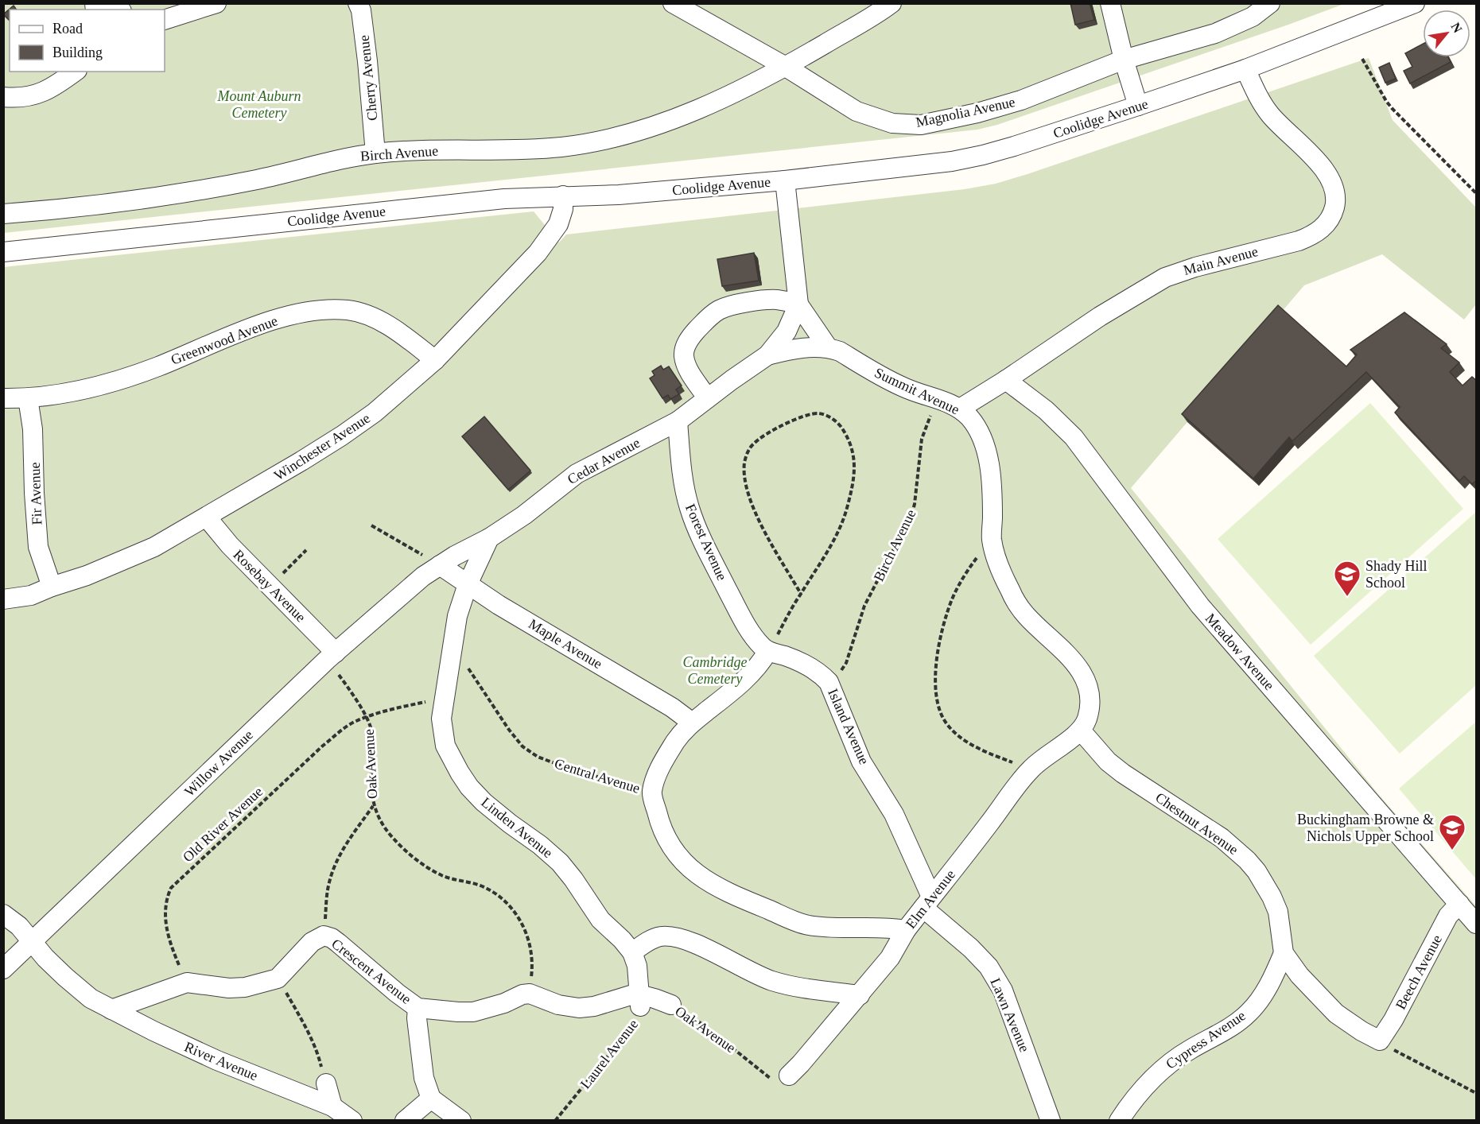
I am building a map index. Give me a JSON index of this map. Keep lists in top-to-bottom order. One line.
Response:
{"streets":{"street":["Cherry Avenue","Magnolia Avenue","Coolidge Avenue","Birch Avenue","Main Avenue","Greenwood Avenue","Summit Avenue","Winchester Avenue","Cedar Avenue","Fir Avenue","Forest Avenue","Rosebay Avenue","Maple Avenue","Meadow Avenue","Island Avenue","Willow Avenue","Oak Avenue","Central Avenue","Chestnut Avenue","Linden Avenue","Elm Avenue","Crescent Avenue","Beech Avenue","Lawn Avenue","Cypress Avenue","River Avenue"],"path":["Old River Avenue","Laurel Avenue"]},"crossings":[["Cherry Avenue","Birch Avenue"],["Magnolia Avenue","Birch Avenue"],["Coolidge Avenue","Main Avenue"],["Coolidge Avenue","Winchester Avenue"],["Birch Avenue","Summit Avenue"],["Birch Avenue","Island Avenue"],["Main Avenue","Summit Avenue"],["Main Avenue","Meadow Avenue"],["Greenwood Avenue","Winchester Avenue"],["Greenwood Avenue","Fir Avenue"],["Summit Avenue","Chestnut Avenue"],["Summit Avenue","Elm Avenue"],["Winchester Avenue","Fir Avenue"],["Winchester Avenue","Rosebay Avenue"],["Cedar Avenue","Forest Avenue"],["Cedar Avenue","Maple Avenue"],["Cedar Avenue","Willow Avenue"],["Cedar Avenue","Linden Avenue"],["Forest Avenue","Island Avenue"],["Rosebay Avenue","Willow Avenue"],["Rosebay Avenue","Oak Avenue"],["Maple Avenue","Willow Avenue"],["Maple Avenue","Linden Avenue"],["Meadow Avenue","Beech Avenue"],["Island Avenue","Elm Avenue"],["Island Avenue","Lawn Avenue"],["Willow Avenue","Oak Avenue"],["Willow Avenue","River Avenue"],["Oak Avenue","Old River Avenue"],["Oak Avenue","Elm Avenue"],["Oak Avenue","Crescent Avenue"],["Oak Avenue","Laurel Avenue"],["Central Avenue","Linden Avenue"],["Central Avenue","Elm Avenue"],["Chestnut Avenue","Elm Avenue"],["Chestnut Avenue","Beech Avenue"],["Chestnut Avenue","Cypress Avenue"],["Old River Avenue","Linden Avenue"],["Elm Avenue","Lawn Avenue"]],"parks":["Mount Auburn Cemetery","Cambridge Cemetery"],"places":{"school or university":["Shady Hill School","Buckingham Browne & Nichols Upper School"]},"legend":["Road","Building"],"north":"top right"}
